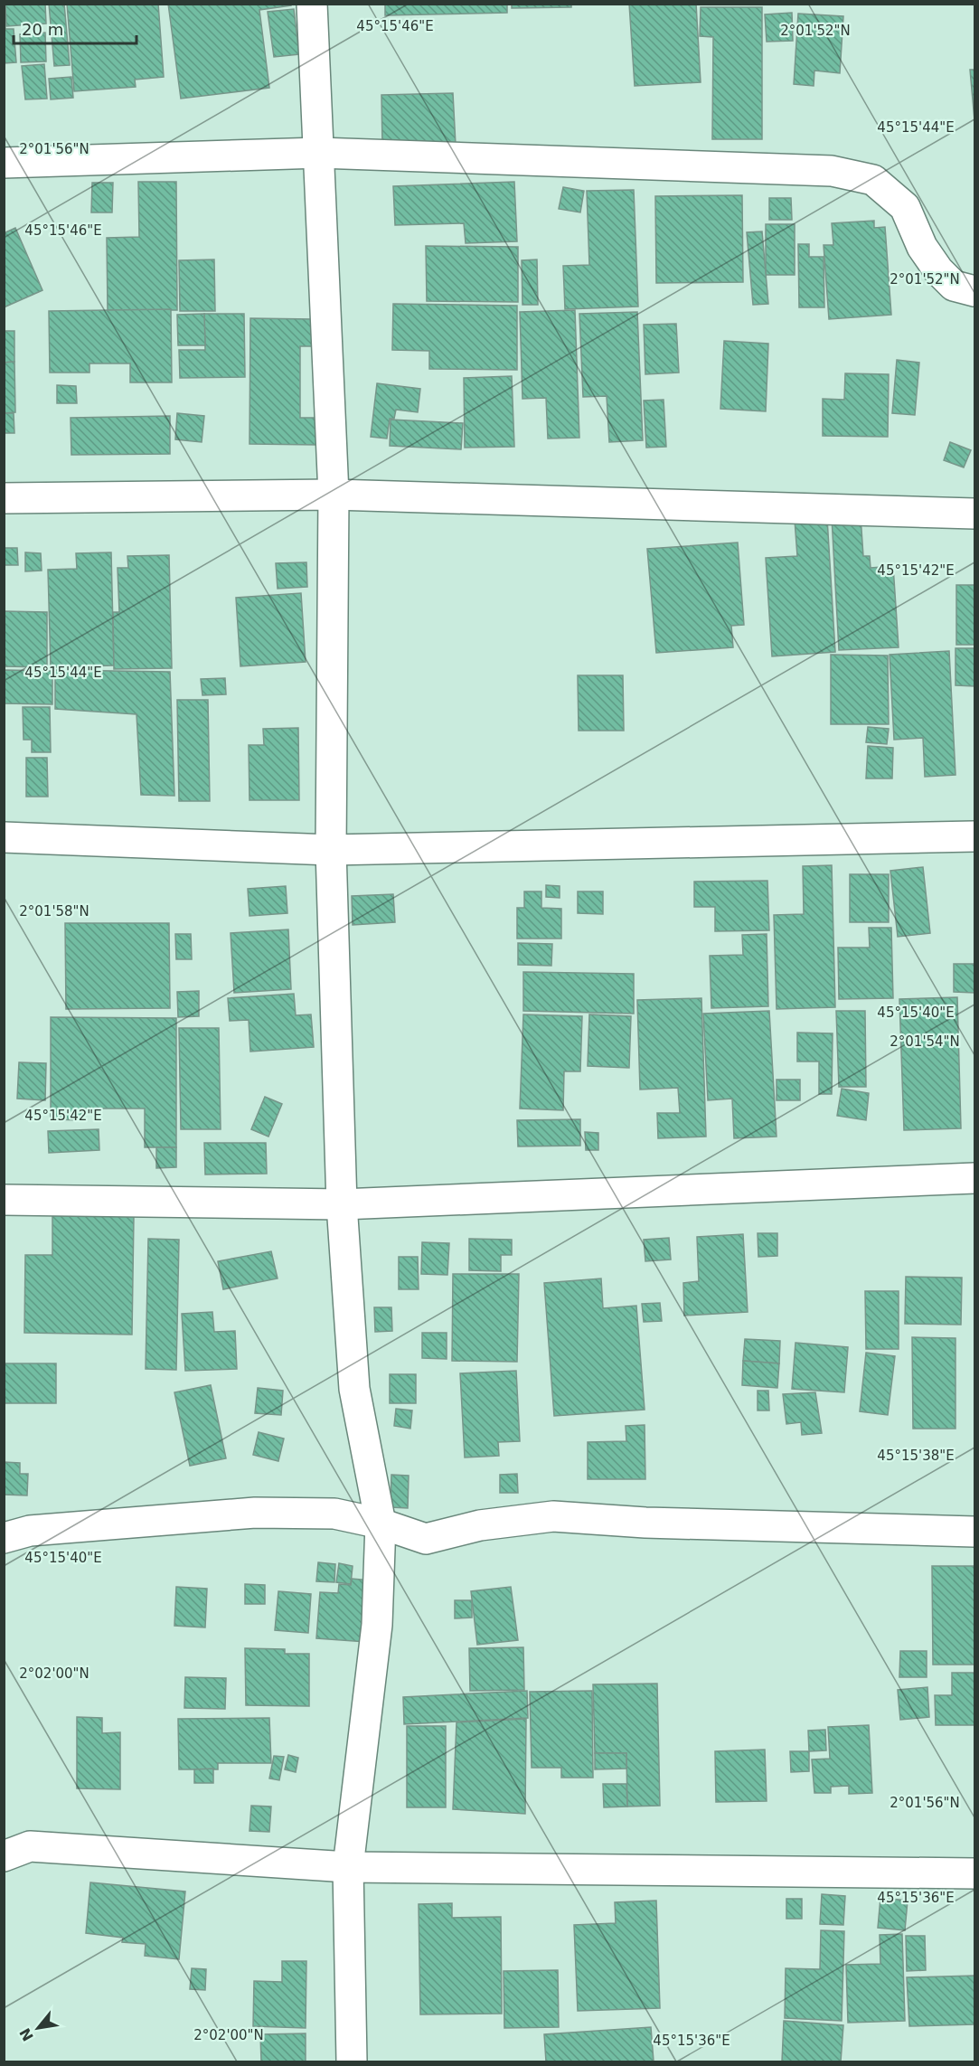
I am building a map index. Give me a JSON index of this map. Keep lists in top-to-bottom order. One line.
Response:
{"scale_bar":"20 m","north":"bottom left","coordinates":["45°15'46\"E","2°01'52\"N","45°15'44\"E","2°01'56\"N","45°15'42\"E","2°01'58\"N","45°15'40\"E","2°01'54\"N","45°15'38\"E","2°02'00\"N","45°15'36\"E"]}
